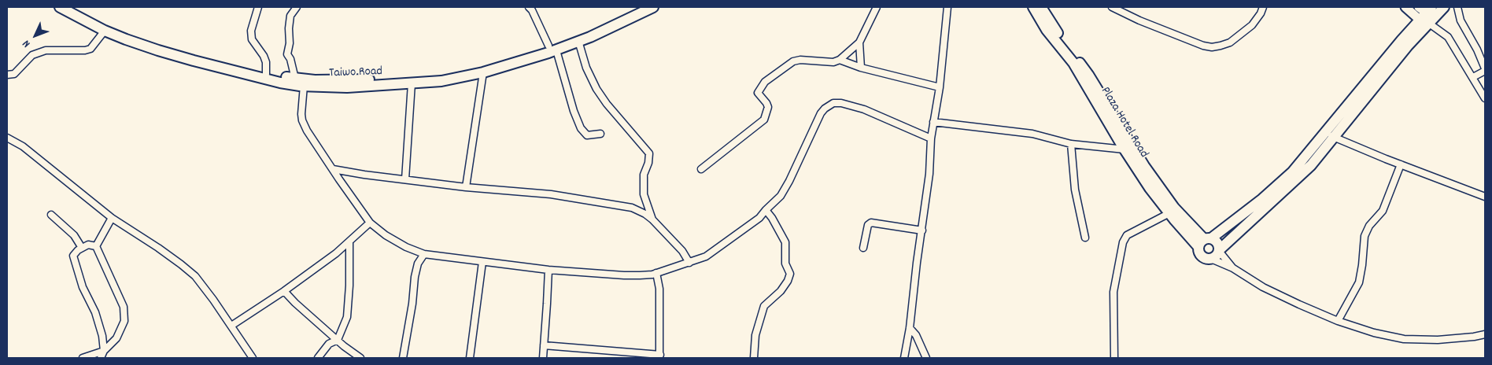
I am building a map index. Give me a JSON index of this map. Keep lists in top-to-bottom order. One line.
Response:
{"streets":{"main road":["Taiwo Road","Plaza Hotel Road"]},"north":"bottom left"}
